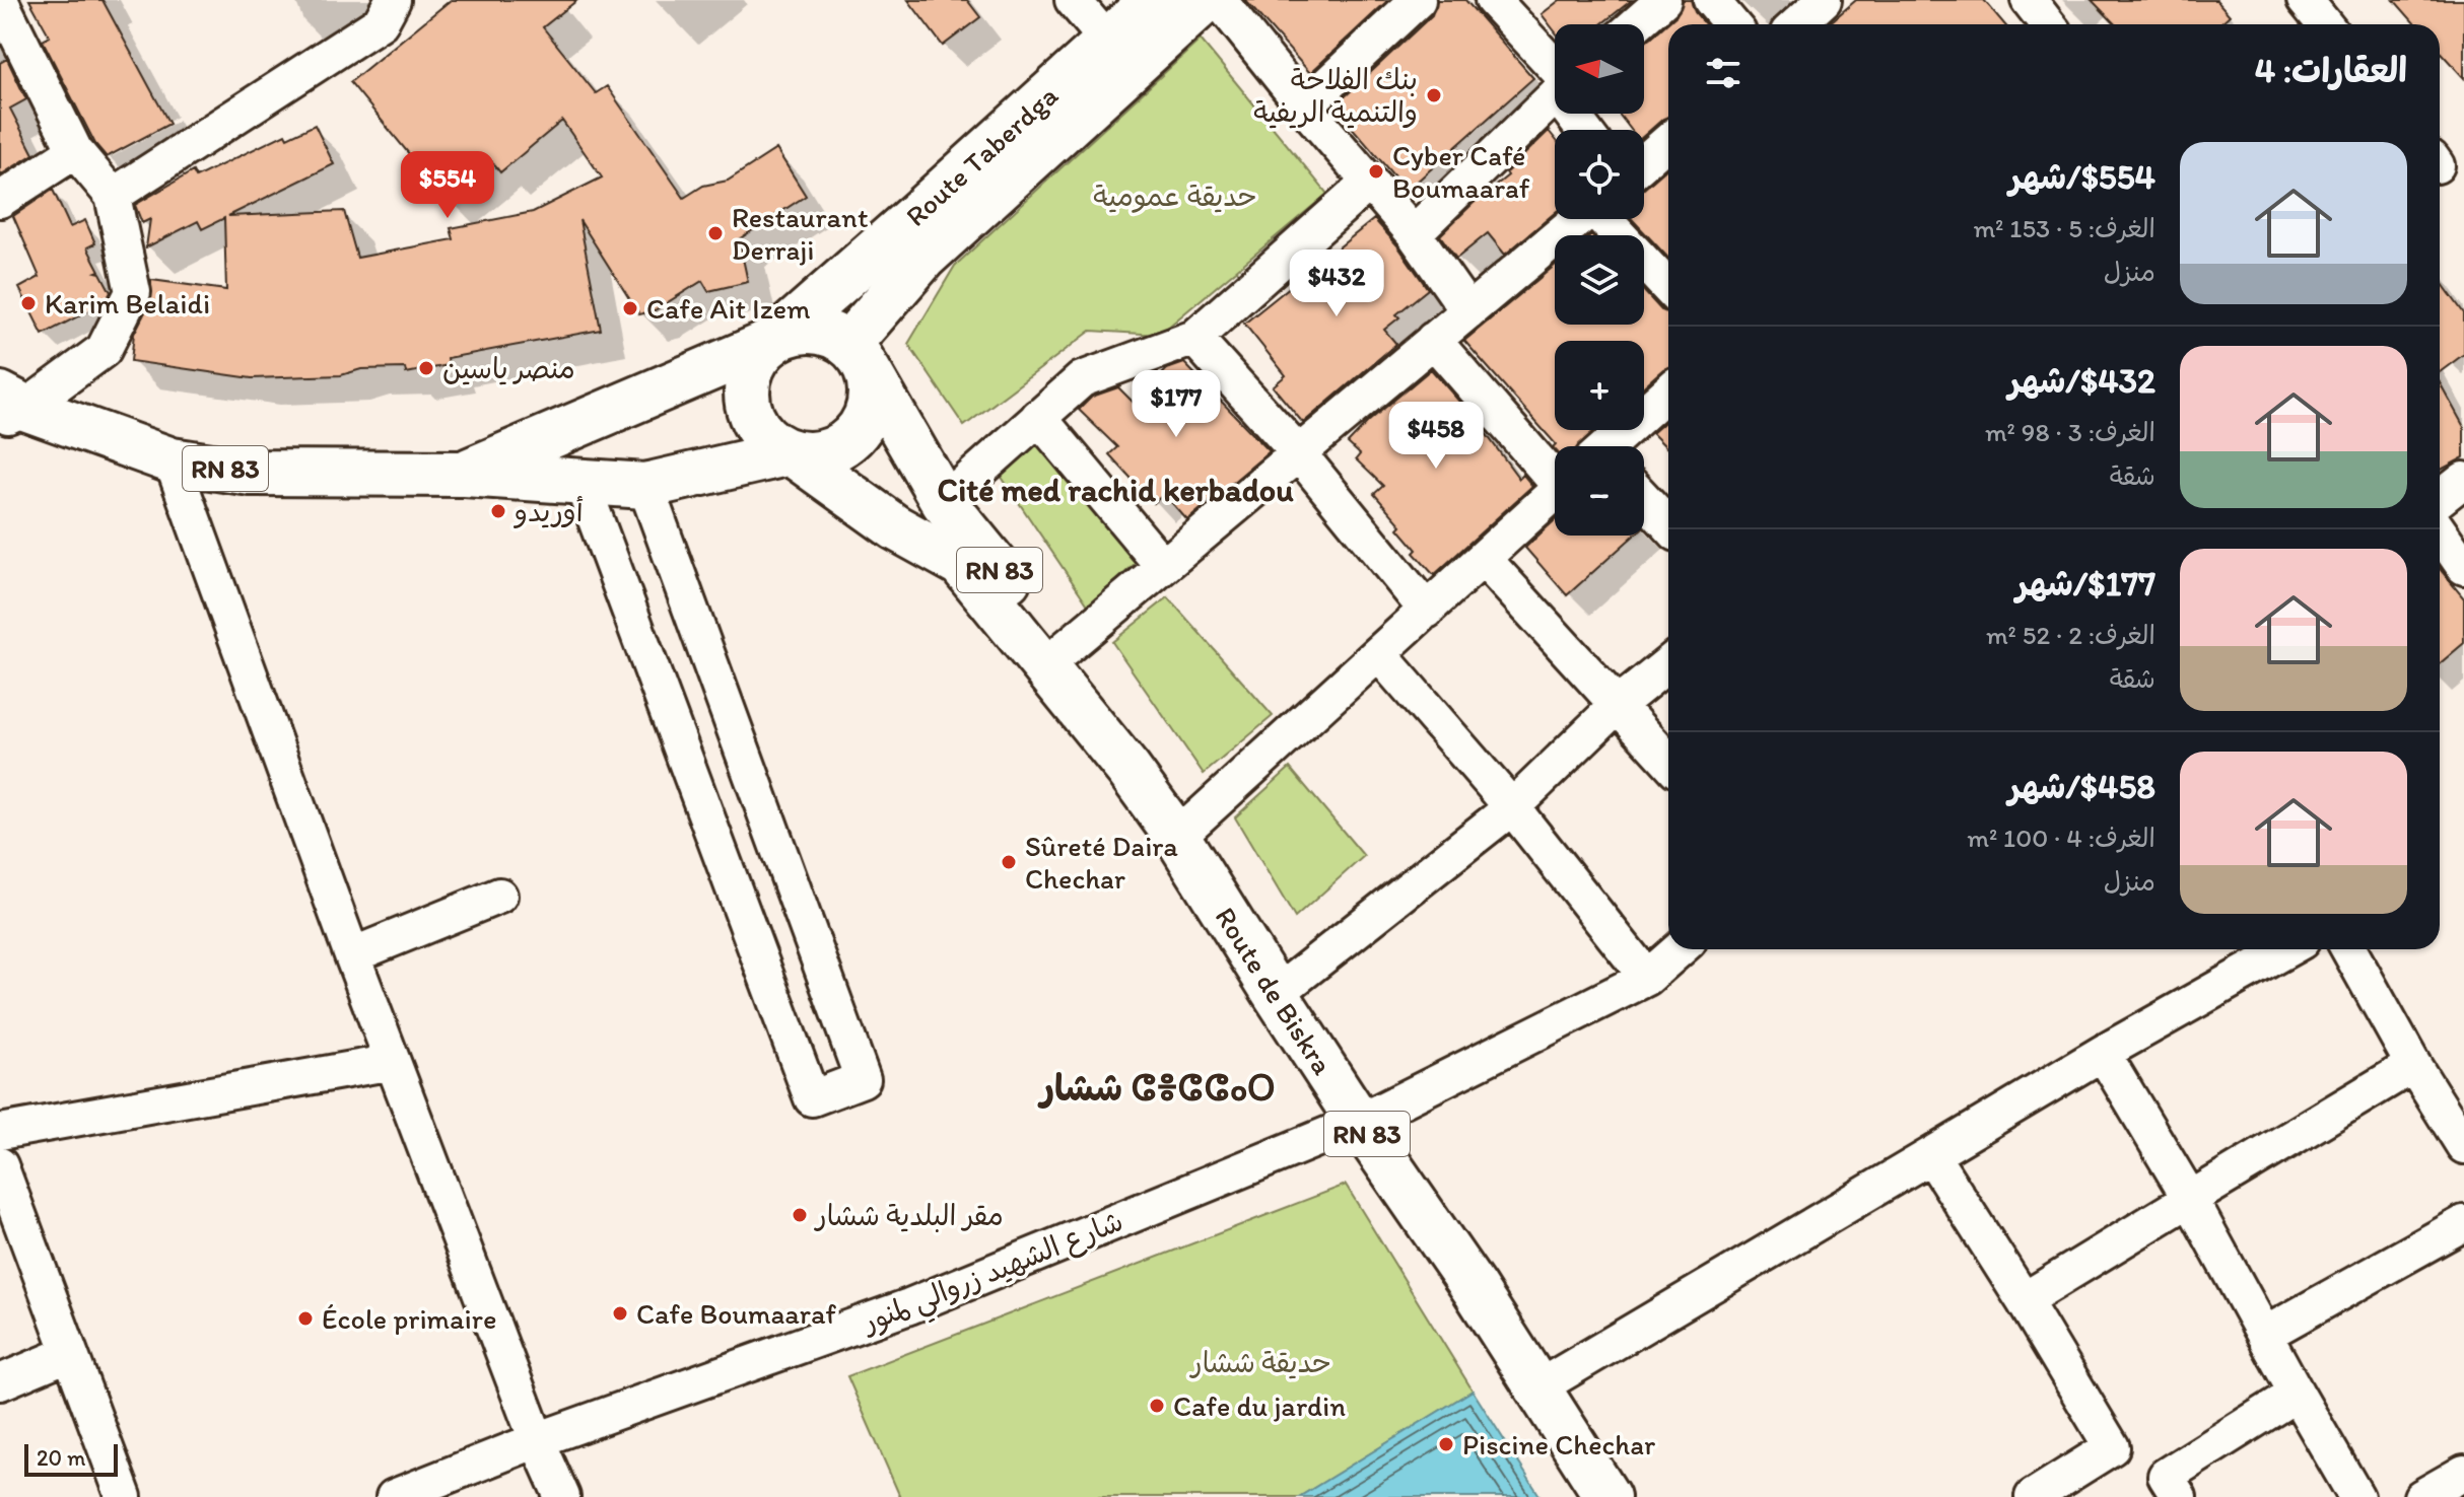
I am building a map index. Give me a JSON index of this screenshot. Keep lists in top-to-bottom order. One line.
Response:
{"streets":{"main road":["Route Taberdga","RN 83","Route de Biskra"],"street":["شارع الشهيد زروالي لمنور"]},"crossings":[["Route Taberdga","RN 83"],["RN 83","Route de Biskra"],["Route de Biskra","شارع الشهيد زروالي لمنور"]],"districts":["Cité med rachid kerbadou","ششار ⵛⴻⵛⵛⴰⵔ"],"parks":["حديقة عمومية","حديقة ششار"],"places":["بنك الفلاحة والتنمية الريفية","Cyber Café Boumaaraf","Restaurant Derraji","Karim Belaidi","Cafe Ait Izem","منصر ياسين","أوريدو","Sûreté Daira Chechar","مقر البلدية ششار","Cafe Boumaaraf","École primaire","Cafe du jardin","Piscine Chechar"],"scale_bar":"20 m","north":"left","page":{"map_buttons":["+","−"],"heading":"العقارات: 4","list":[{"name":"$554/شهر","note":"الغرف: 5 · 153 m² · منزل"},{"name":"$432/شهر","note":"الغرف: 3 · 98 m² · شقة"},{"name":"$177/شهر","note":"الغرف: 2 · 52 m² · شقة"},{"name":"$458/شهر","note":"الغرف: 4 · 100 m² · منزل"}],"price":["$554","$432","$177","$458"],"scale":"20 m"}}
